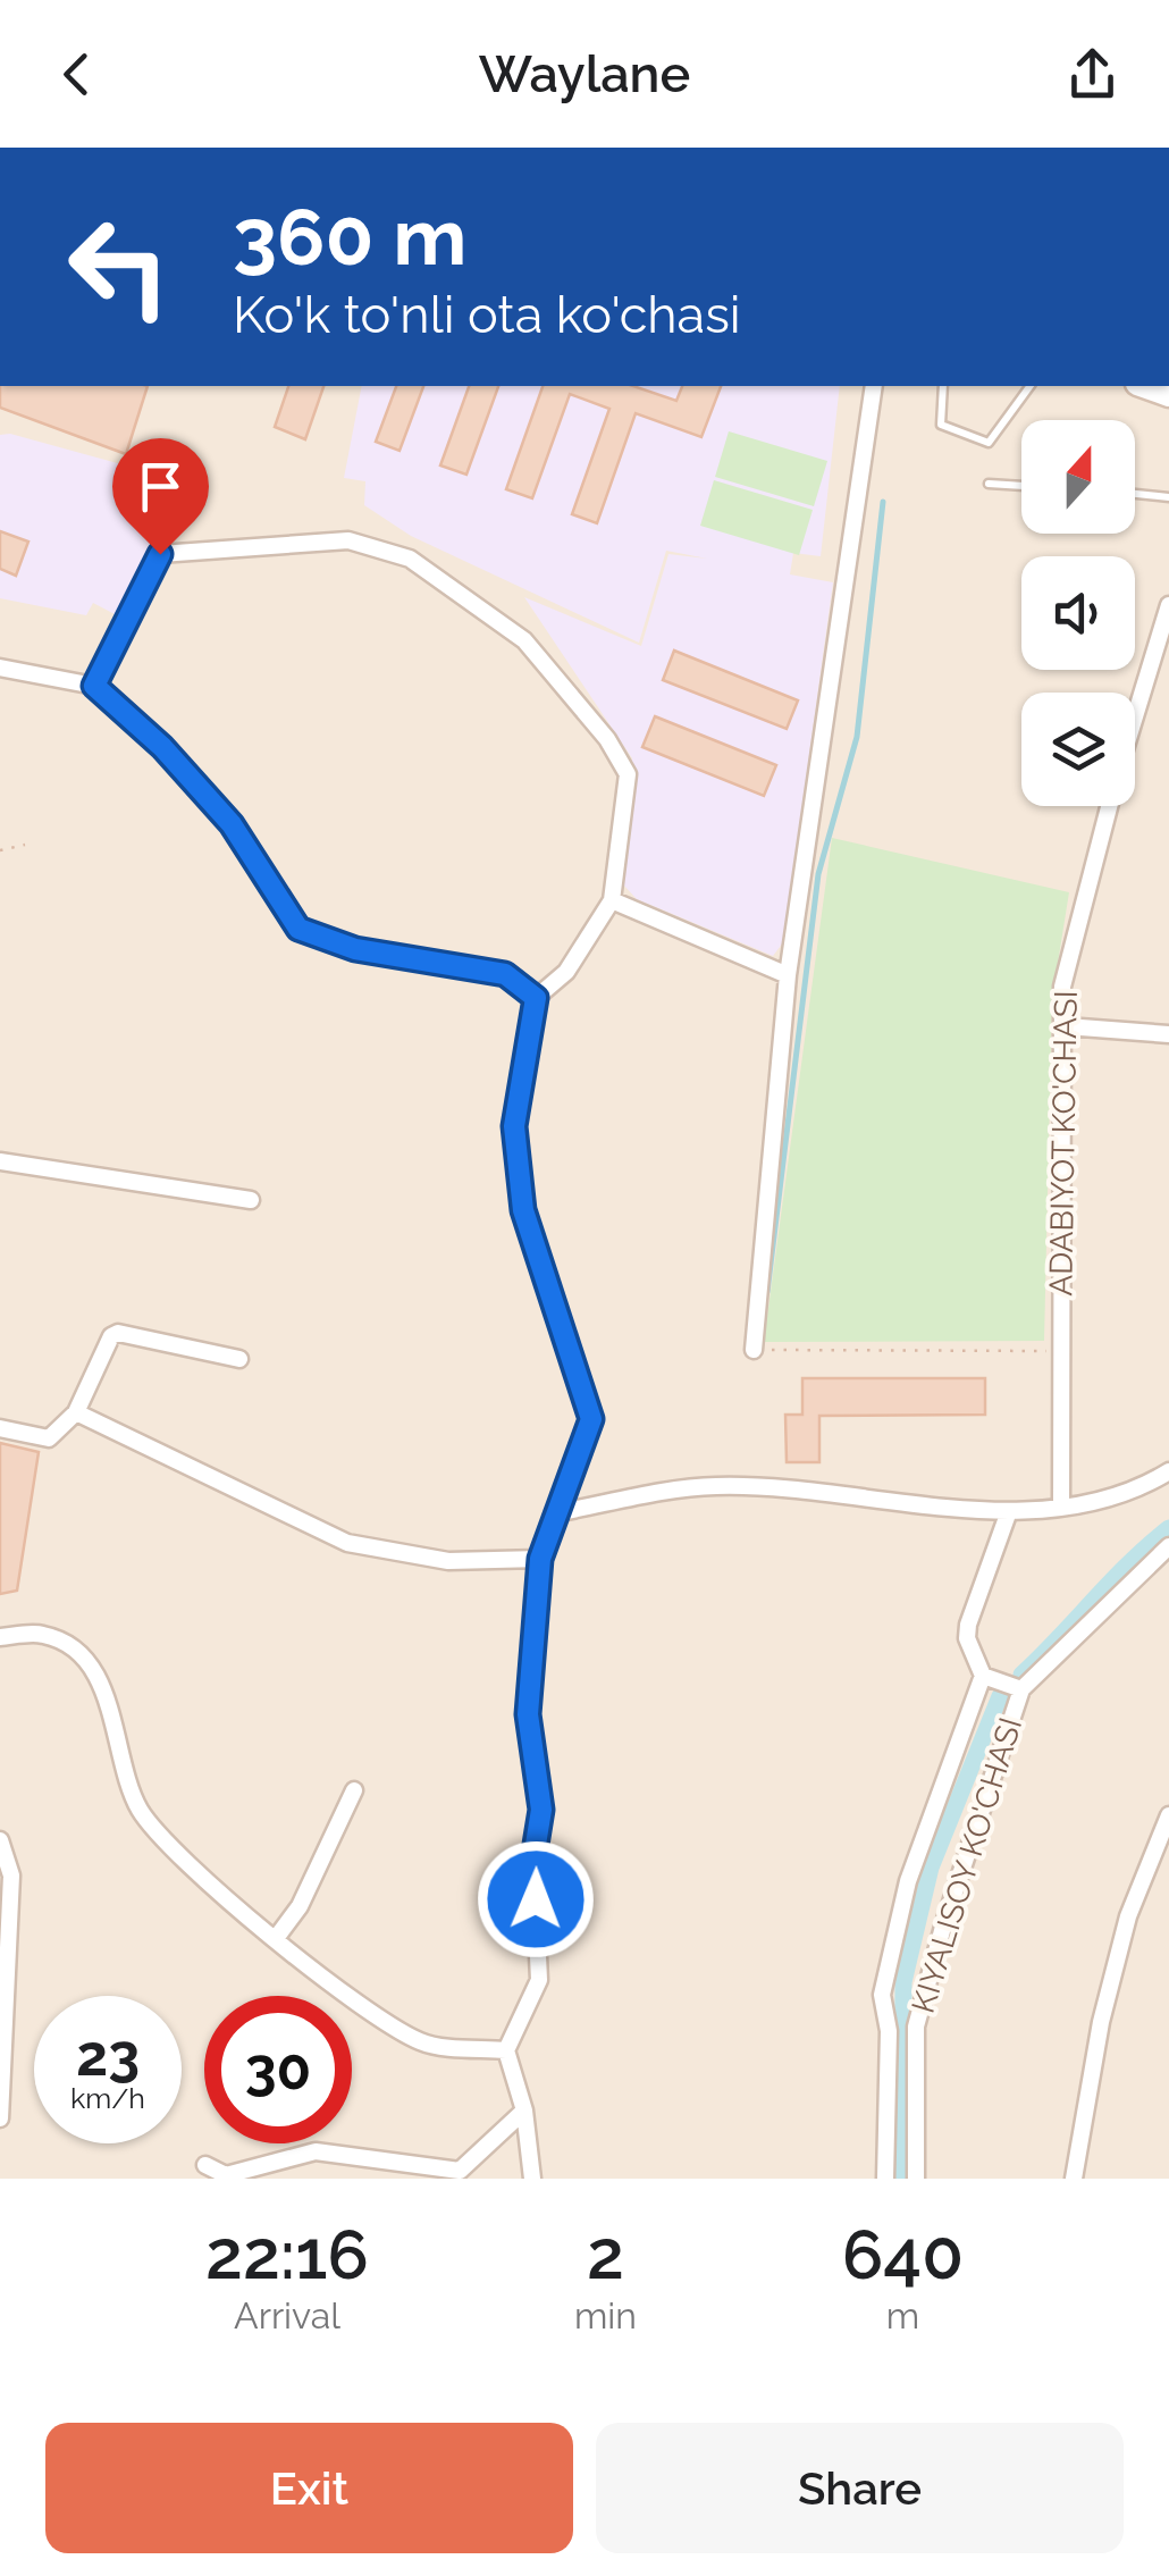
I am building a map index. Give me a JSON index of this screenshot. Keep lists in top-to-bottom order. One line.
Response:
{"streets":{"street":["ADABIYOT KO'CHASI","KIYALISOY KO'CHASI"]},"north":"top","page":{"header":"Waylane","turn":["360 m","Ko'k to'nli ota ko'chasi"],"speed":"23 km/h","limit":"30","eta":["22:16","Arrival","2","min","640","m"],"buttons":["Exit","Share"]}}
